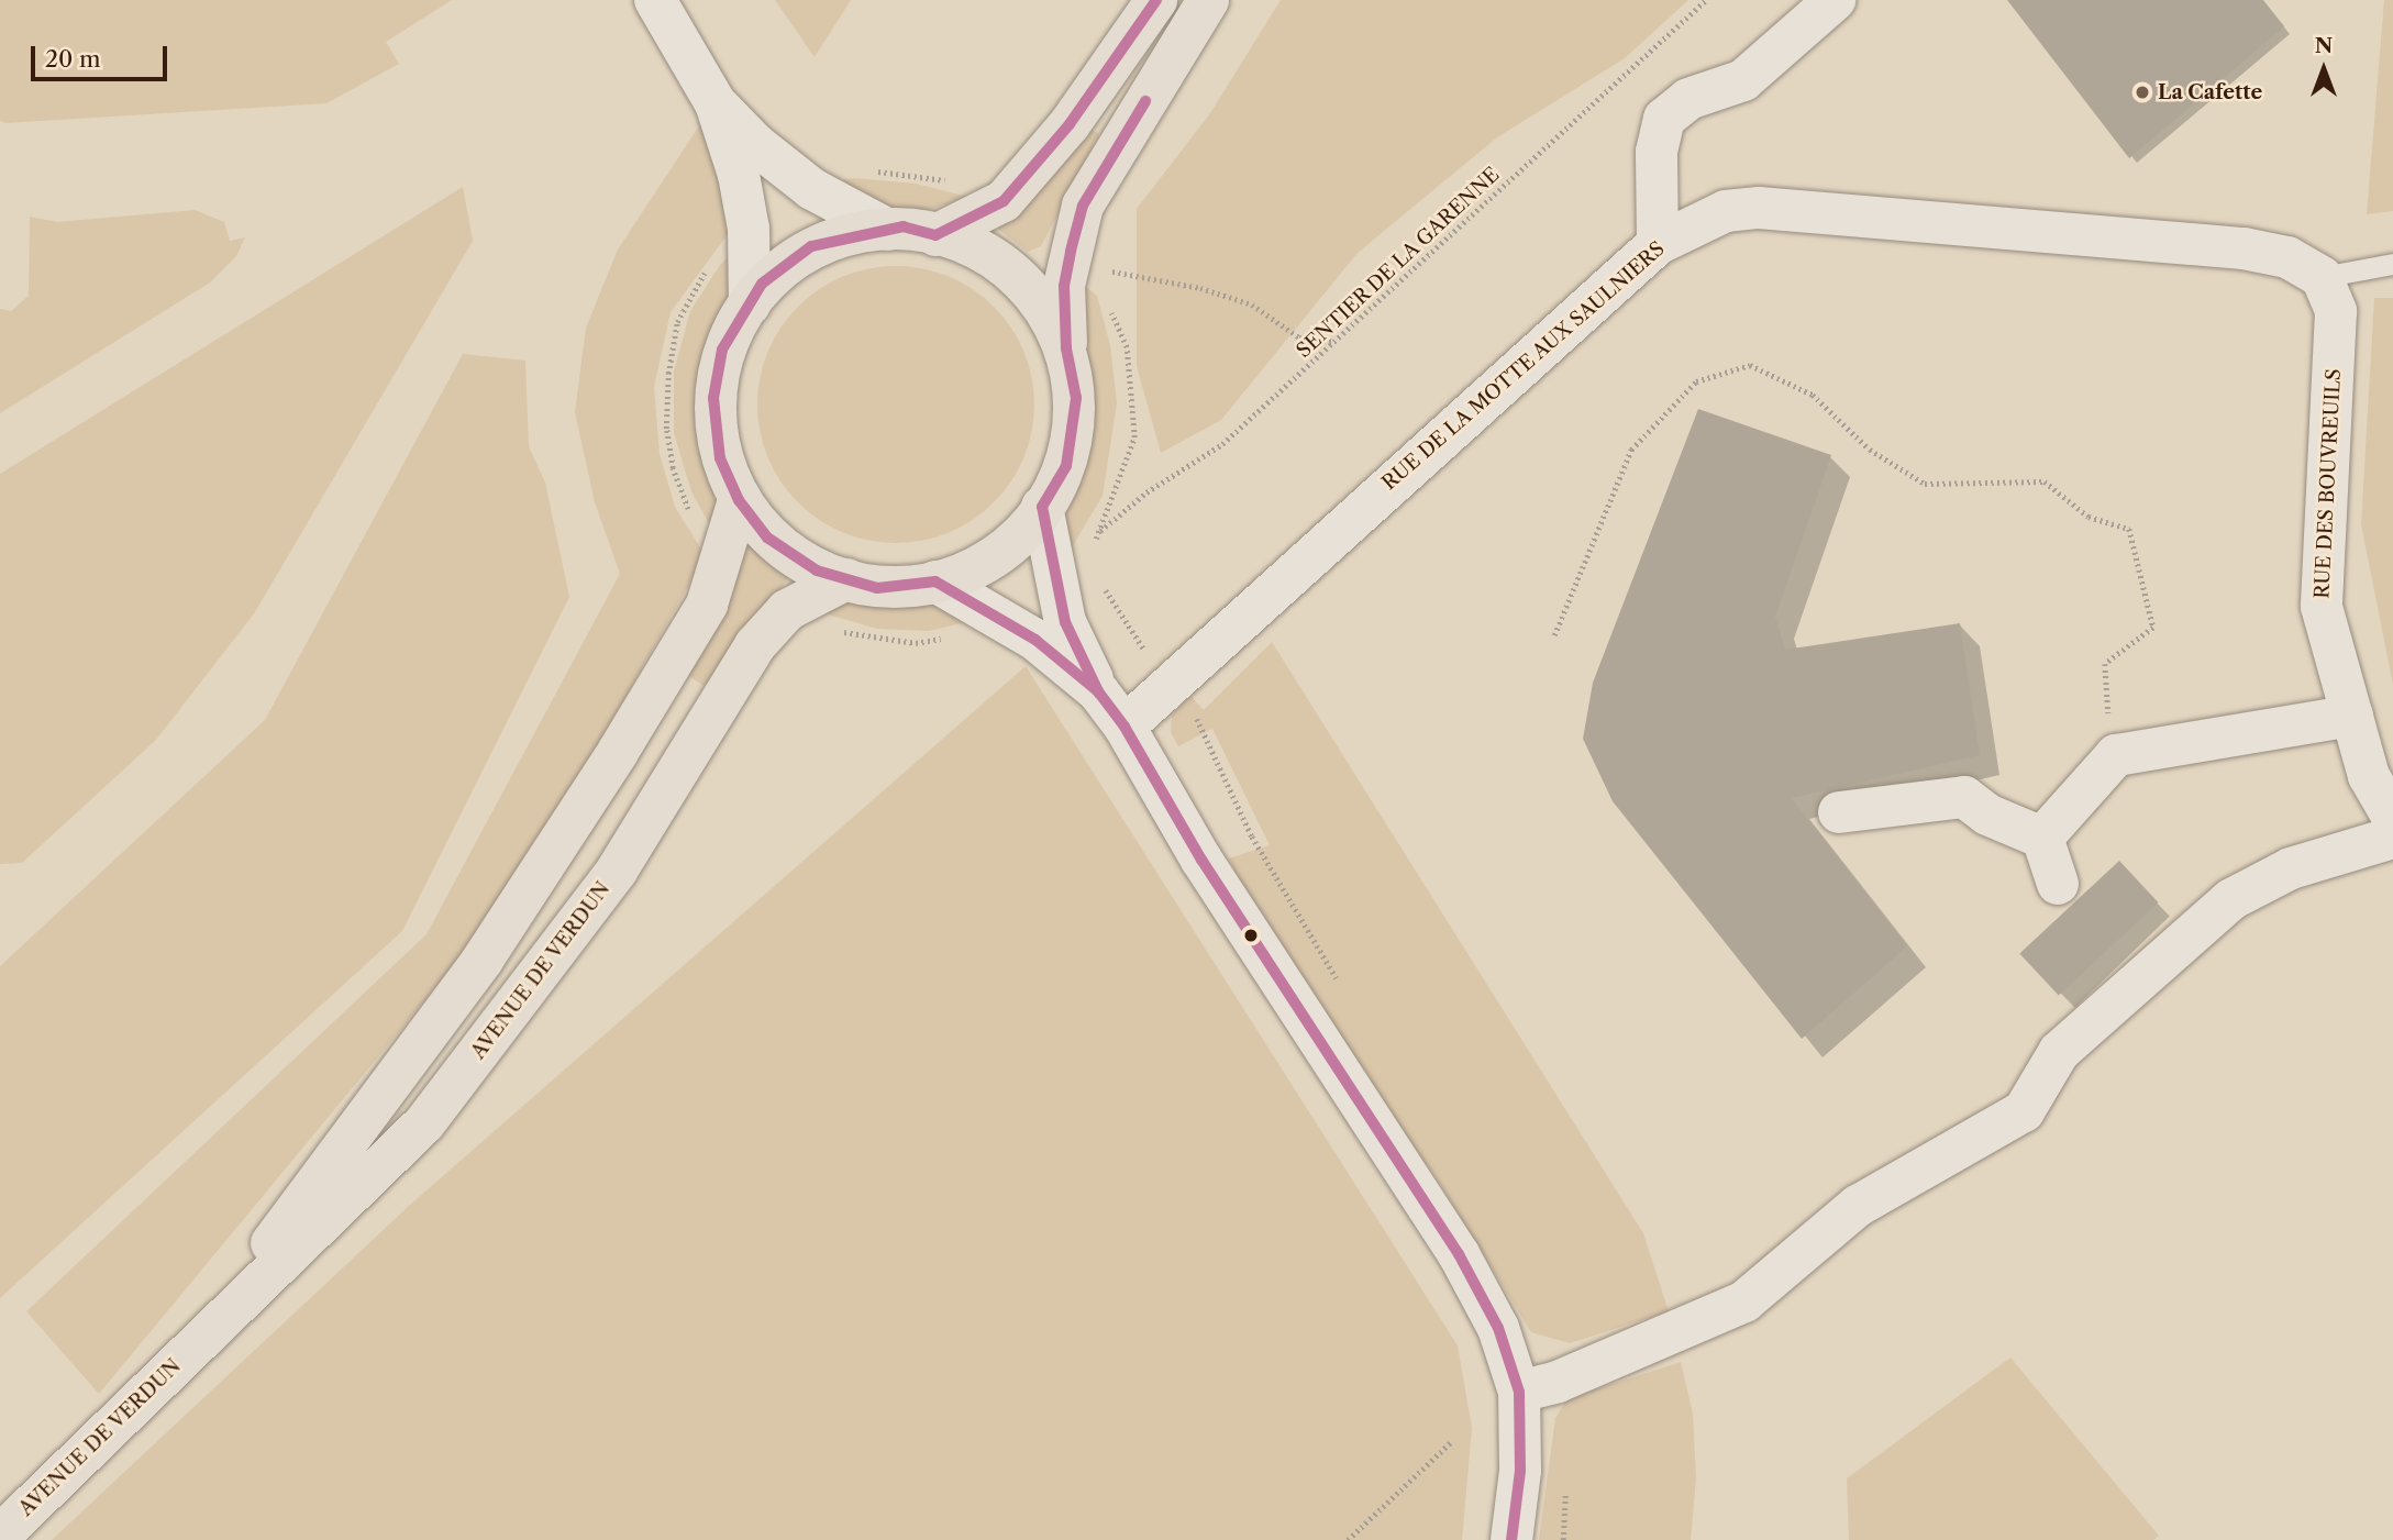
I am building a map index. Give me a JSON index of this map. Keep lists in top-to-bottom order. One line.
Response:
{"streets":{"main road":["AVENUE DE VERDUN"],"street":["RUE DE LA MOTTE AUX SAULNIERS","RUE DES BOUVREUILS"],"path":["SENTIER DE LA GARENNE"]},"crossings":[["RUE DE LA MOTTE AUX SAULNIERS","RUE DES BOUVREUILS"]],"places":["La Cafette"],"scale_bar":"20 m","north":"top"}
